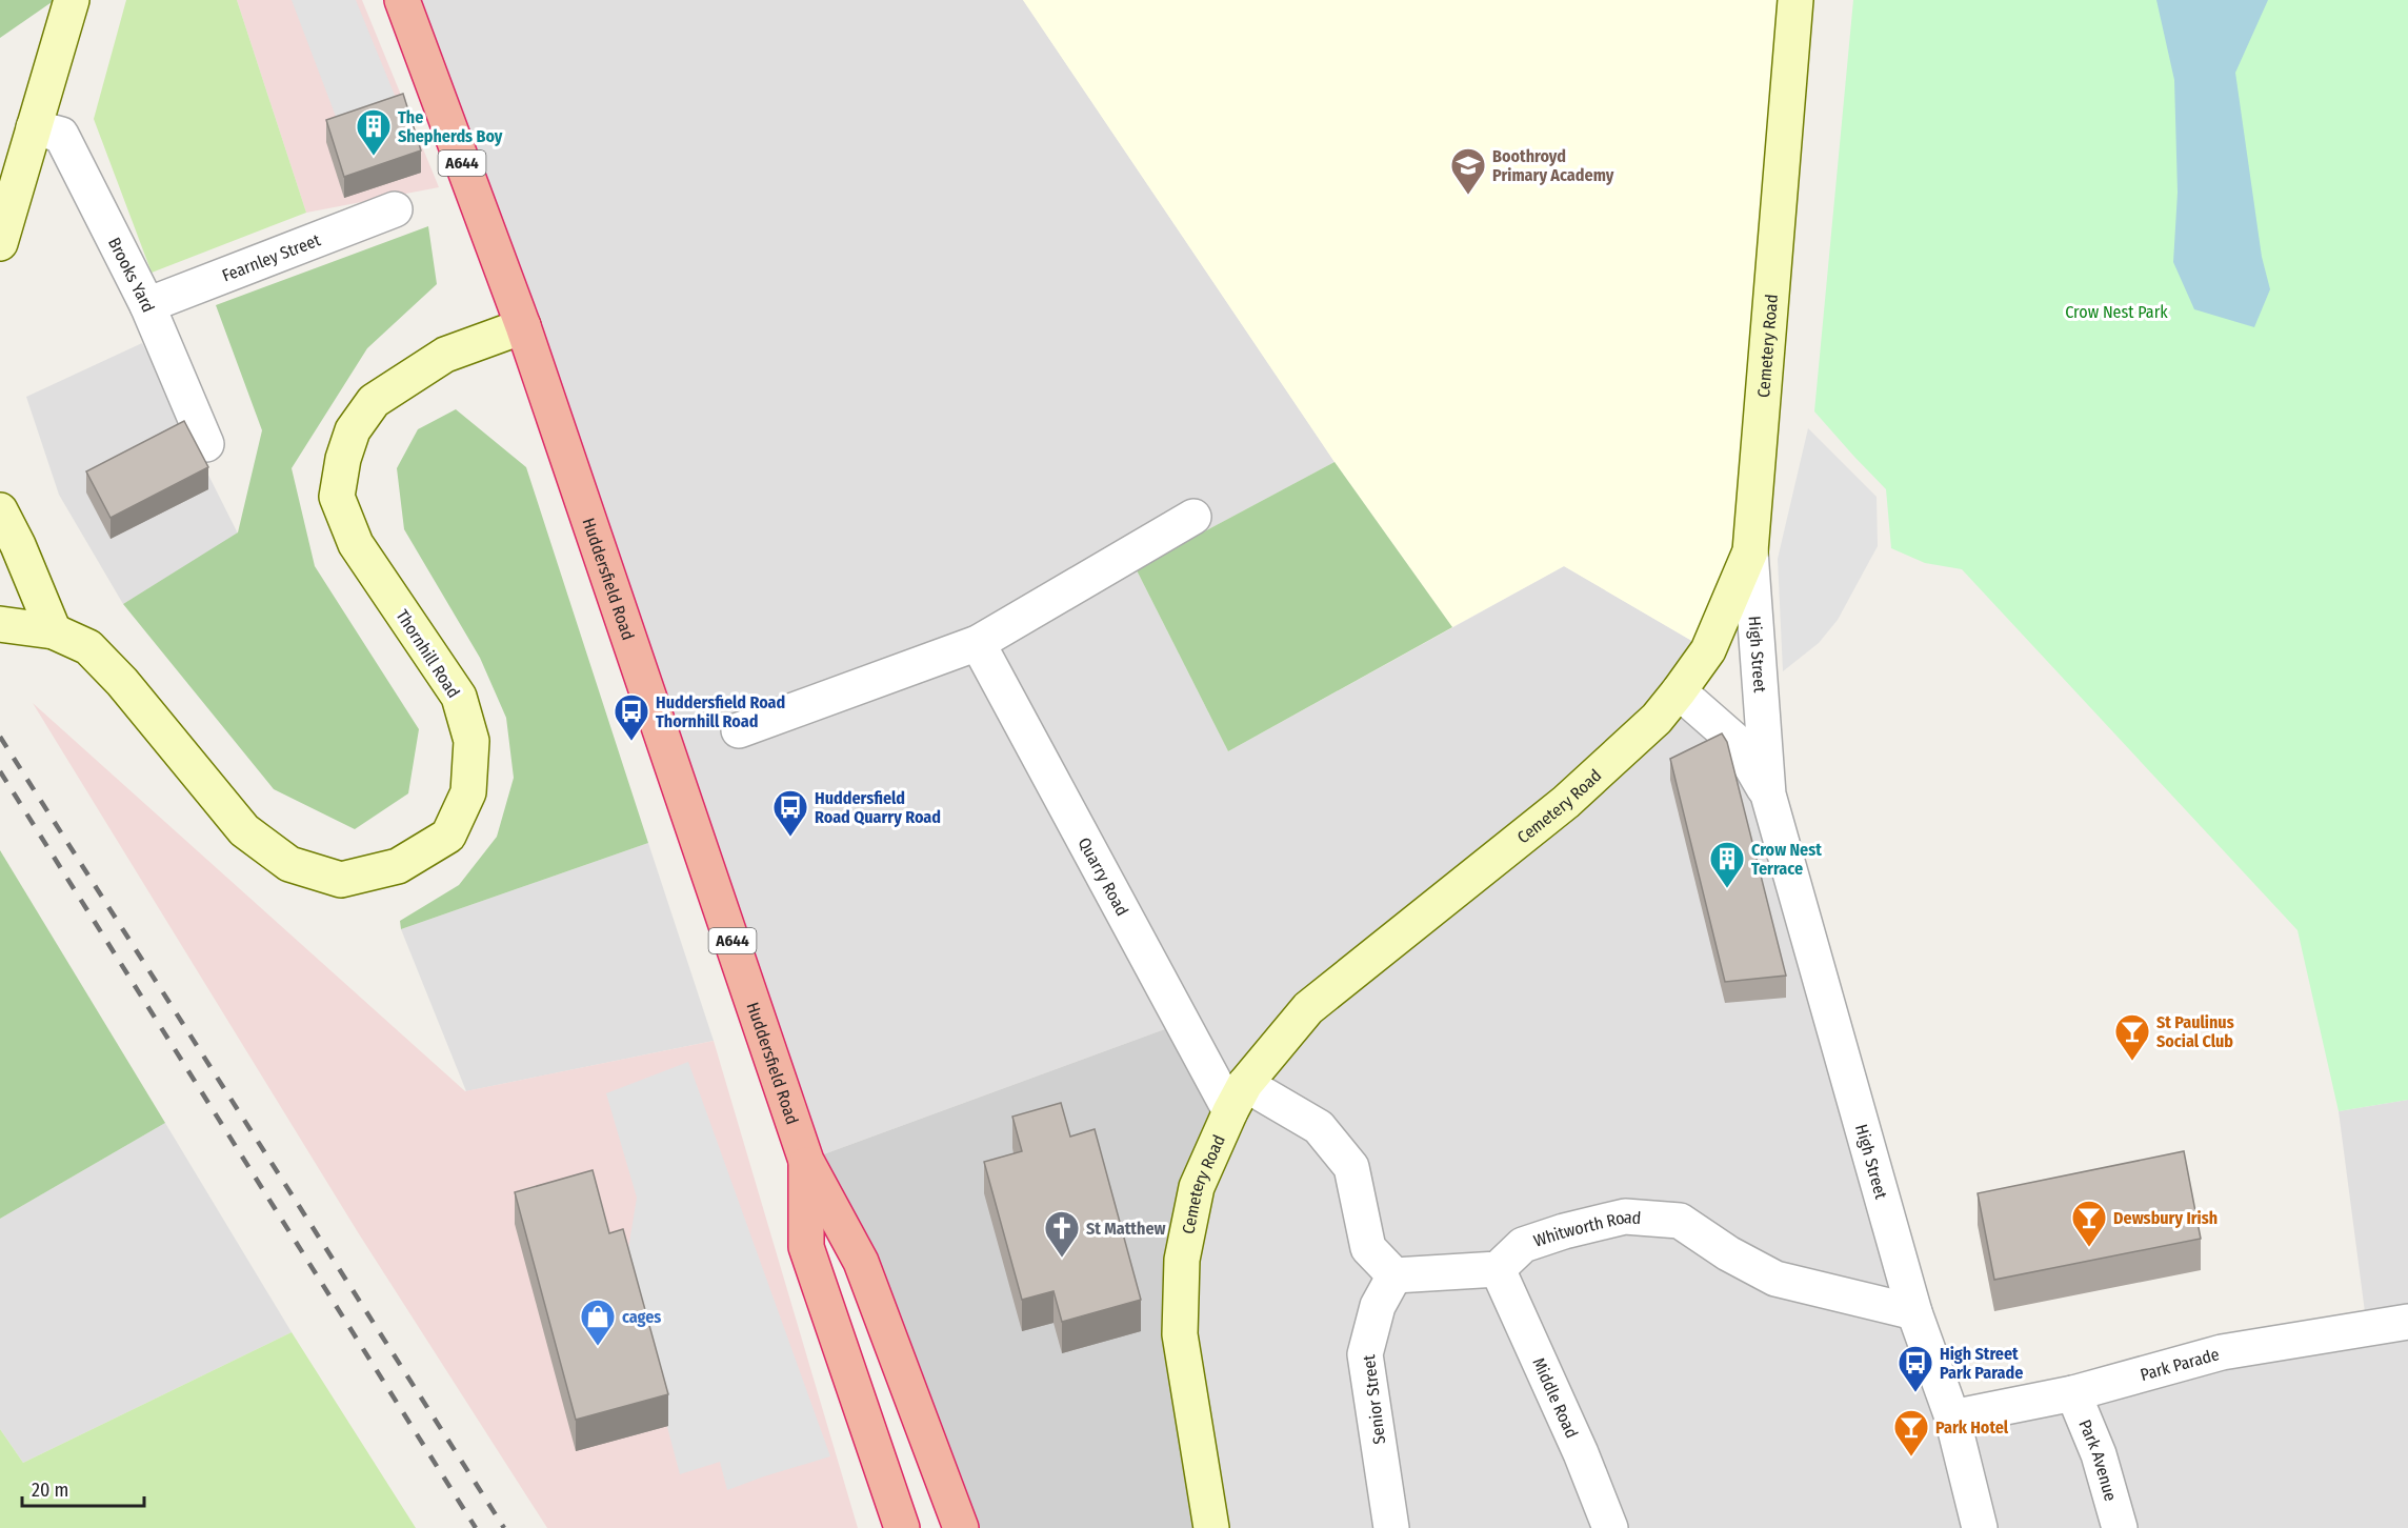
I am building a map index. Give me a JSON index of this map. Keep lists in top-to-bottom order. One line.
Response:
{"streets":{"highway":["A644","Huddersfield Road"],"main road":["Cemetery Road","Thornhill Road"],"street":["Fearnley Street","Brooks Yard","High Street","Quarry Road","Whitworth Road","Park Parade","Middle Road","Senior Street","Park Avenue"]},"crossings":[["Fearnley Street","Brooks Yard"],["Cemetery Road","High Street"],["Cemetery Road","Quarry Road"],["Huddersfield Road","Thornhill Road"],["High Street","Whitworth Road"],["High Street","Park Parade"],["Whitworth Road","Middle Road"],["Park Parade","Park Avenue"]],"parks":["Crow Nest Park"],"places":{"building":["The Shepherds Boy","Crow Nest Terrace"],"school or university":["Boothroyd Primary Academy"],"bus stop":["Huddersfield Road Thornhill Road","Huddersfield Road Quarry Road","High Street Park Parade"],"bar":["St Paulinus Social Club","Dewsbury Irish","Park Hotel"],"church":["St Matthew"],"shop":["cages"]},"scale_bar":"20 m"}
